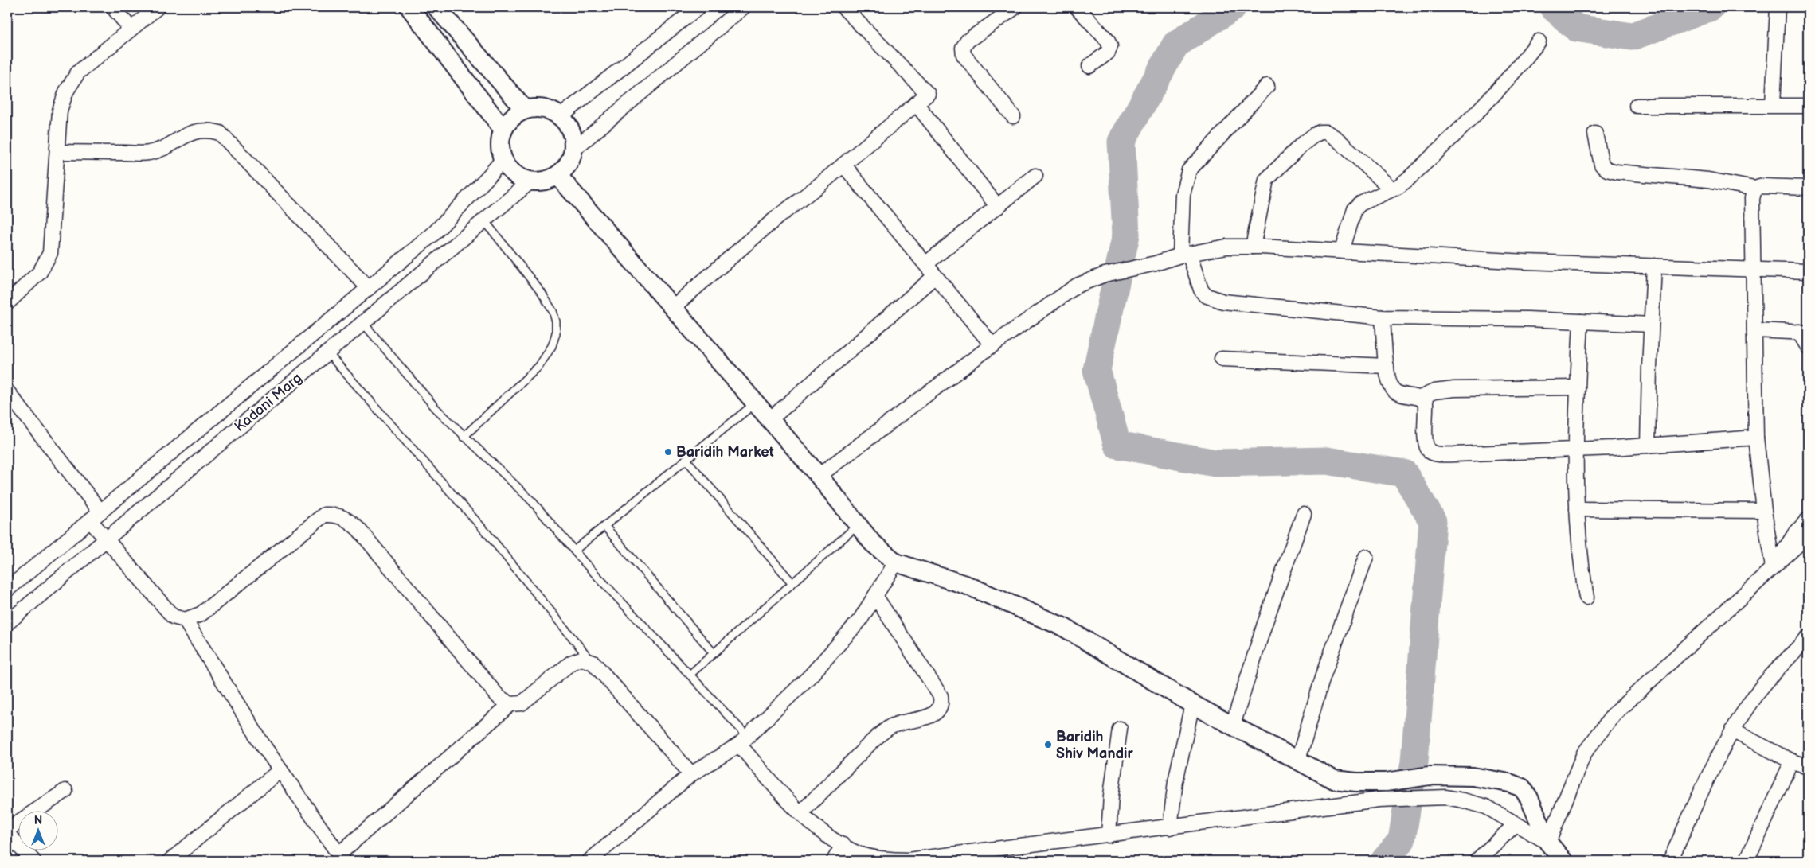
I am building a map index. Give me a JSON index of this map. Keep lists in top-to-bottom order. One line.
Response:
{"streets":{"street":["Kadani Marg"]},"places":["Baridih Market","Baridih Shiv Mandir"],"north":"top"}
